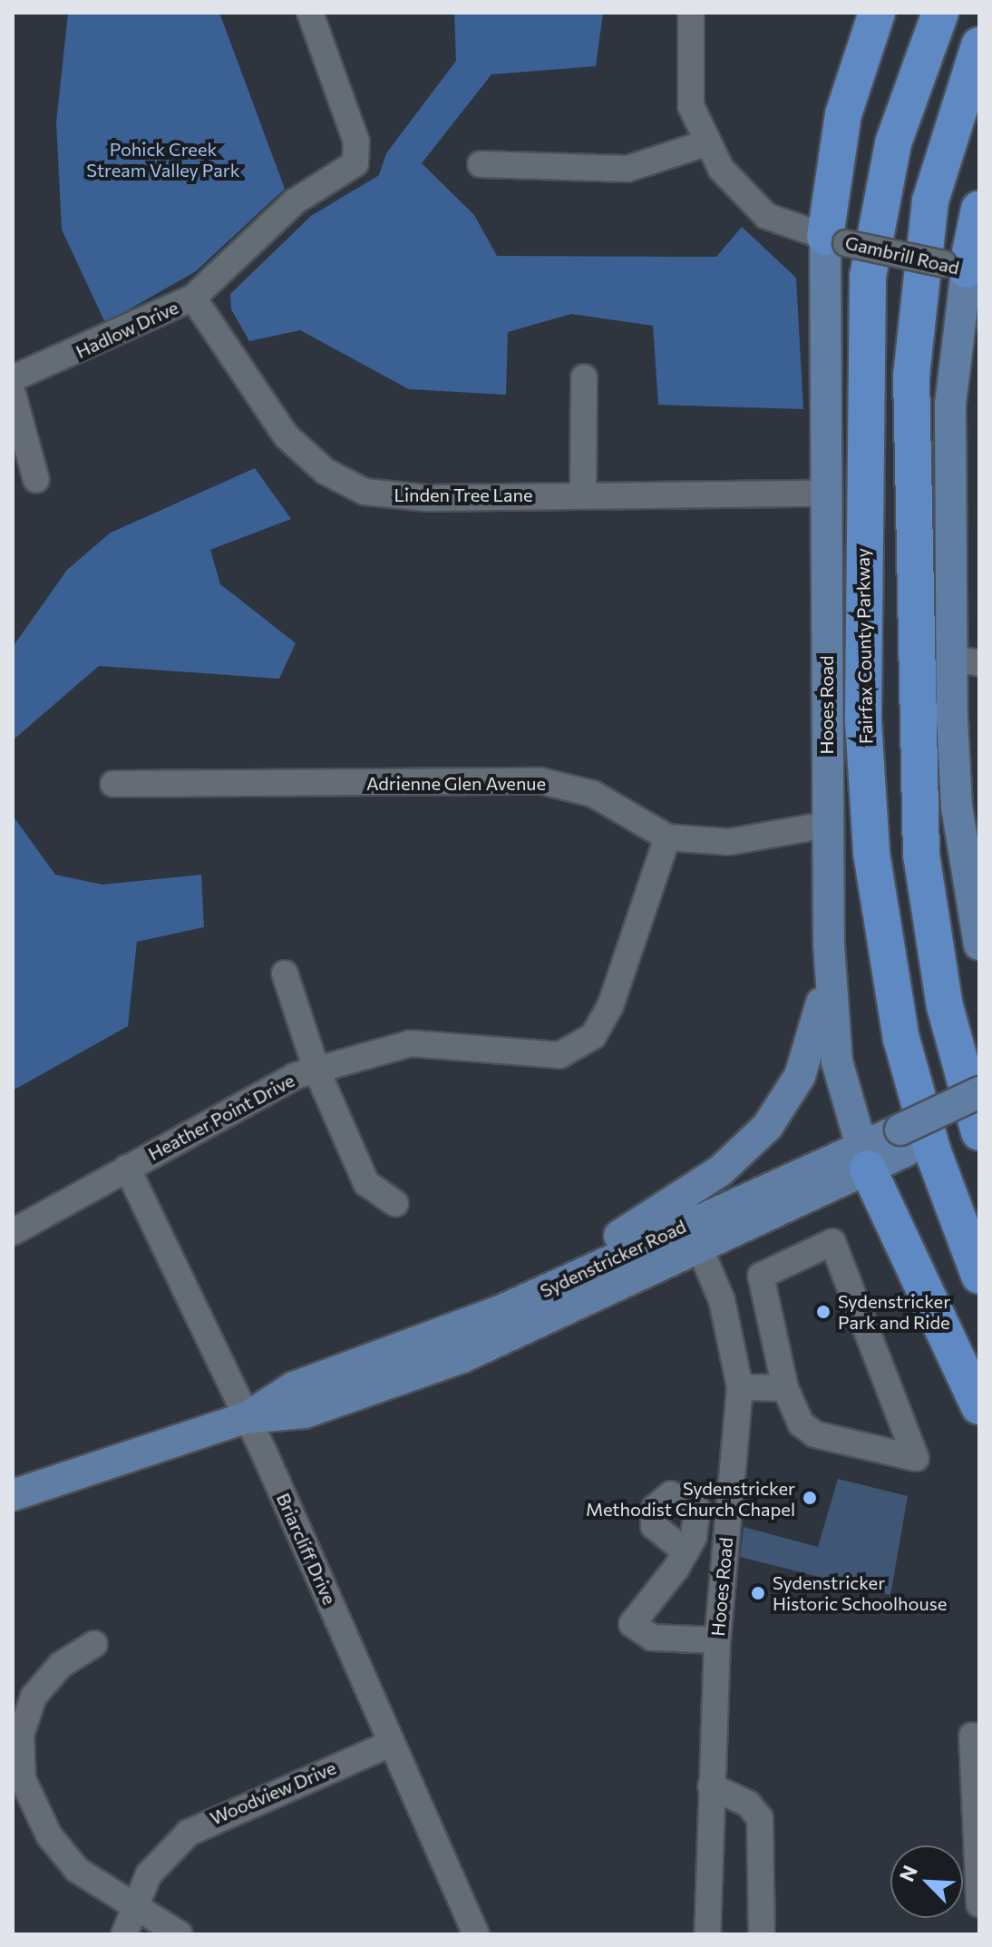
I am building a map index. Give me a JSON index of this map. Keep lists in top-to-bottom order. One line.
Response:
{"streets":{"highway":["Fairfax County Parkway"],"main road":["Hooes Road","Sydenstricker Road"],"street":["Gambrill Road","Hadlow Drive","Linden Tree Lane","Adrienne Glen Avenue","Heather Point Drive","Briarcliff Drive","Woodview Drive"]},"crossings":[["Gambrill Road","Hooes Road"],["Hadlow Drive","Linden Tree Lane"],["Linden Tree Lane","Hooes Road"],["Hooes Road","Adrienne Glen Avenue"],["Hooes Road","Sydenstricker Road"],["Adrienne Glen Avenue","Heather Point Drive"],["Heather Point Drive","Briarcliff Drive"],["Sydenstricker Road","Briarcliff Drive"],["Briarcliff Drive","Woodview Drive"]],"parks":["Pohick Creek Stream Valley Park"],"places":["Sydenstricker Park and Ride","Sydenstricker Methodist Church Chapel","Sydenstricker Historic Schoolhouse"],"north":"top left"}
